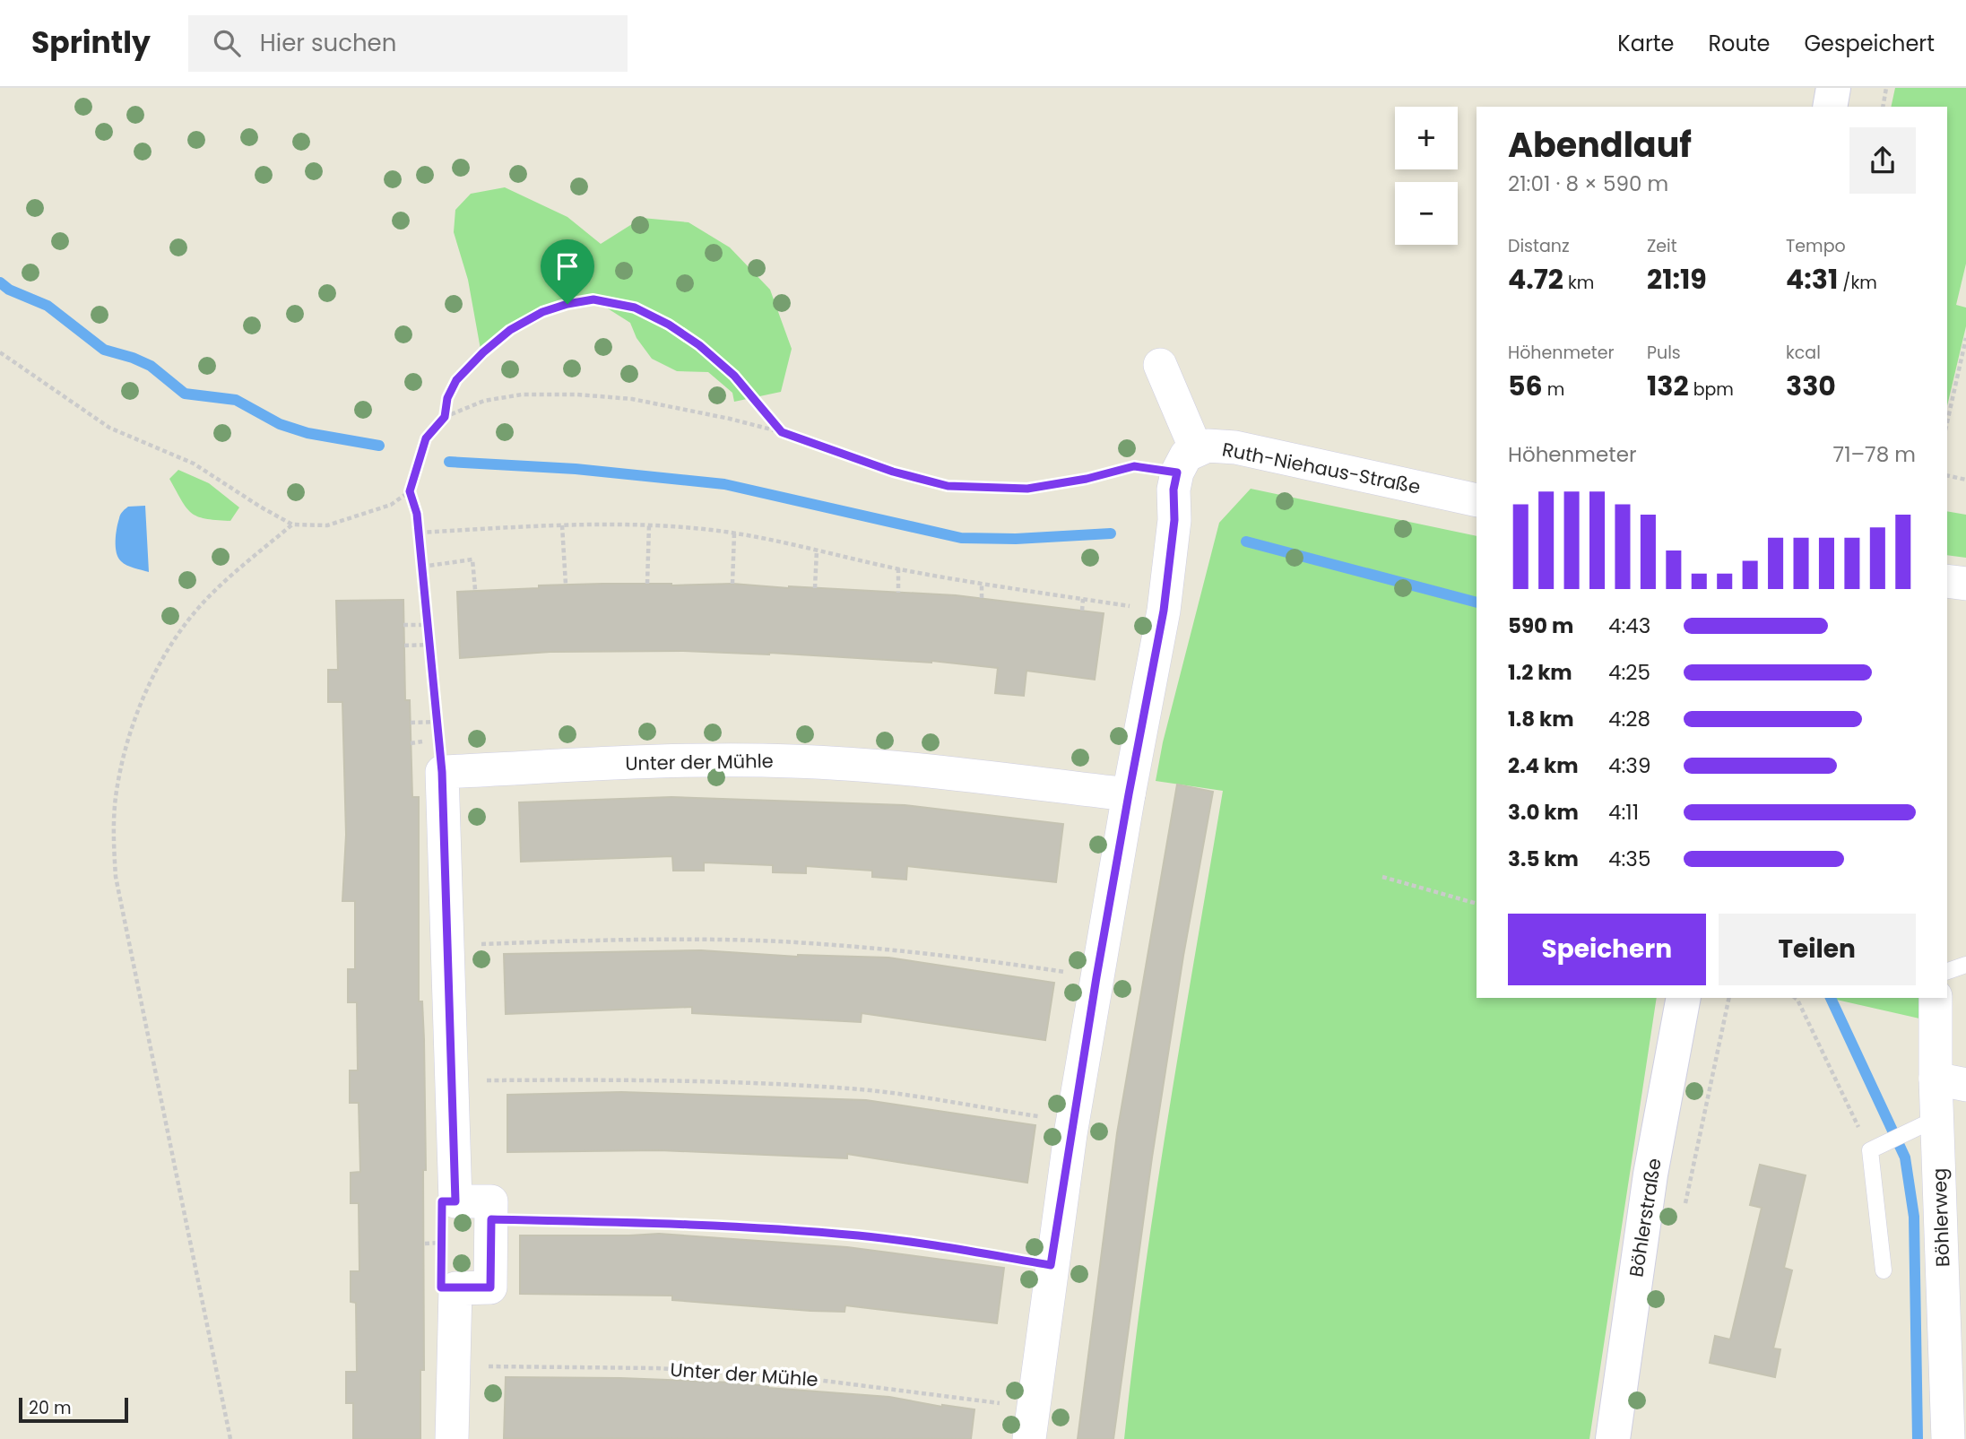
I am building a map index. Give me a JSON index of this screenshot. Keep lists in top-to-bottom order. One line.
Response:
{"streets":{"street":["Ruth-Niehaus-Straße","Unter der Mühle","Böhlerstraße","Böhlerweg"]},"scale_bar":"20 m","page":{"header":"Sprintly","search":"Hier suchen","nav":["Karte","Route","Gespeichert"],"map_buttons":["+","−"],"heading":["Abendlauf","21:01 · 8 × 590 m"],"stats":[["Distanz","4.72 km"],["Zeit","21:19"],["Tempo","4:31 /km"],["Höhenmeter","56 m"],["Puls","132 bpm"],["kcal","330"]],"chart":["Höhenmeter","71–78 m"],"list":[{"name":"590 m","note":"4:43"},{"name":"1.2 km","note":"4:25"},{"name":"1.8 km","note":"4:28"},{"name":"2.4 km","note":"4:39"},{"name":"3.0 km","note":"4:11"},{"name":"3.5 km","note":"4:35"}],"buttons":["Speichern","Teilen"],"scale":"20 m"}}
